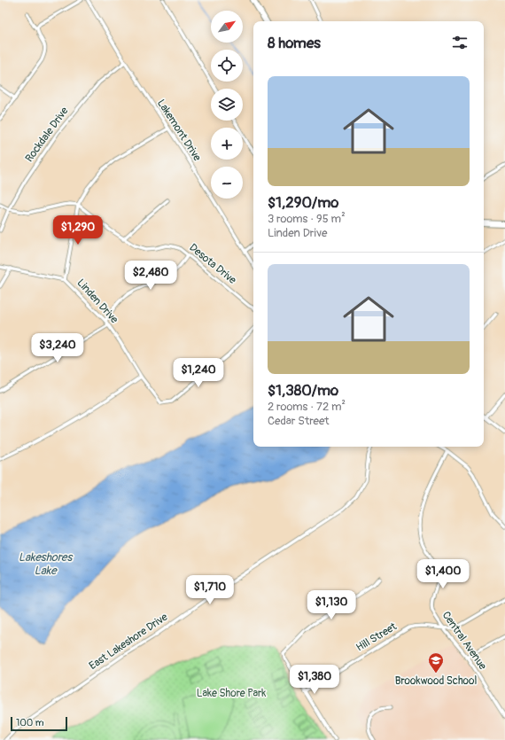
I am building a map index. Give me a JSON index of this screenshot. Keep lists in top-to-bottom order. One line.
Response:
{"streets":{"street":["Lakemont Drive","Rockdale Drive","Desota Drive","Linden Drive","Hill Street","Central Avenue","East Lakeshore Drive"]},"crossings":[["Lakemont Drive","Rockdale Drive"],["Lakemont Drive","Linden Drive"],["Desota Drive","Linden Drive"],["Hill Street","Central Avenue"]],"water":["Lakeshores Lake"],"parks":["Lake Shore Park"],"places":{"school or university":["Brookwood School"]},"scale_bar":"100 m","north":"top right","page":{"map_buttons":["+","−"],"heading":"8 homes","list":[{"name":"$1,290/mo","note":"3 rooms · 95 m² · Linden Drive"},{"name":"$1,380/mo","note":"2 rooms · 72 m² · Cedar Street"}],"price":["$1,290","$2,480","$3,240","$1,240","$1,400","$1,710","$1,130","$1,380"],"scale":"100 m"}}
